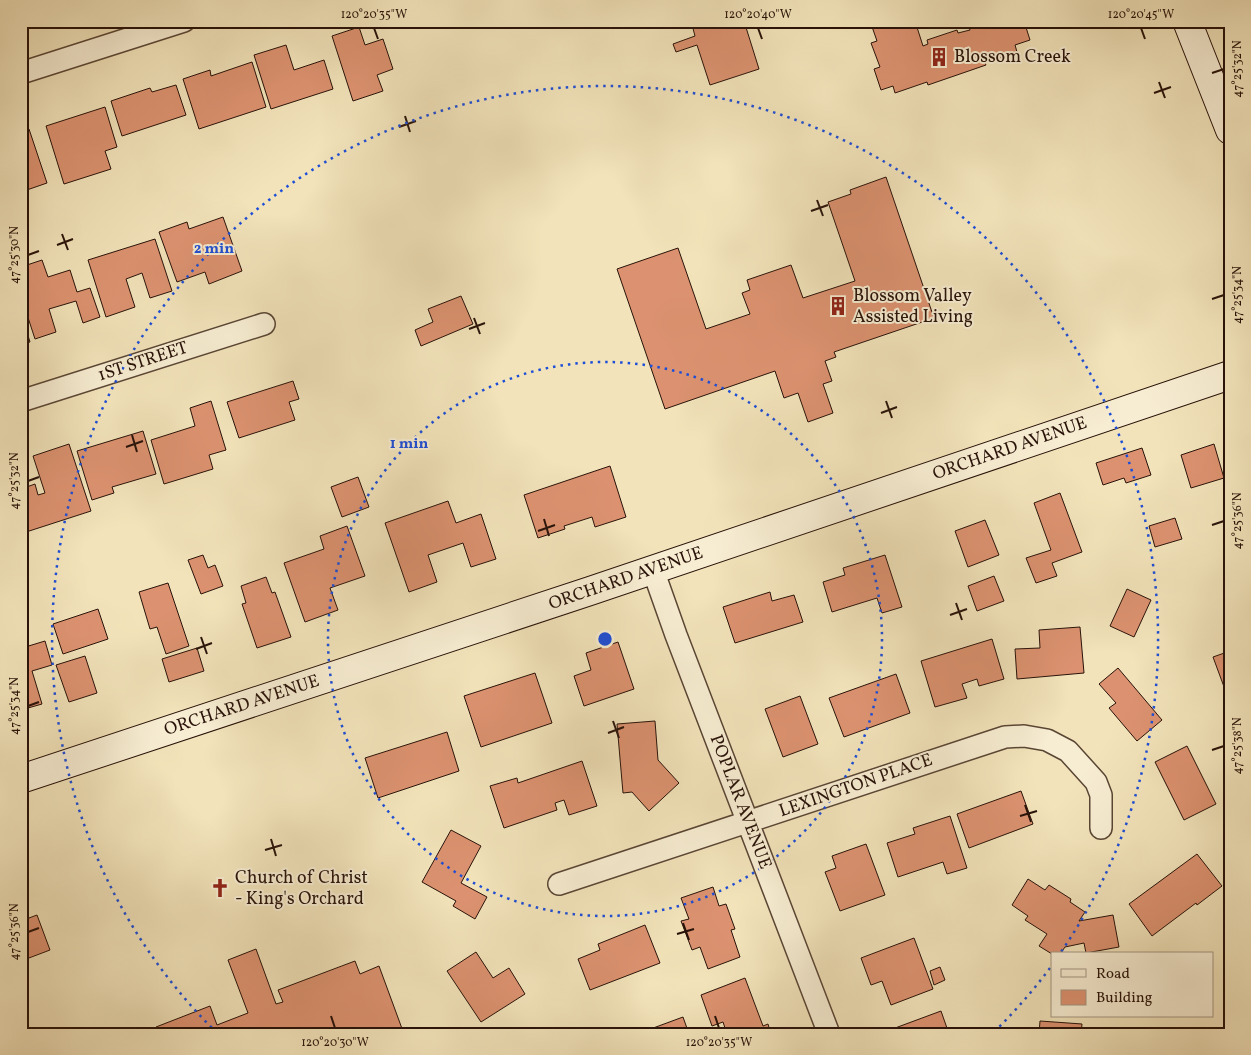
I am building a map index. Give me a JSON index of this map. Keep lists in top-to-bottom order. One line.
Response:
{"streets":{"street":["1ST STREET","ORCHARD AVENUE","LEXINGTON PLACE","POPLAR AVENUE"]},"crossings":[["ORCHARD AVENUE","POPLAR AVENUE"],["LEXINGTON PLACE","POPLAR AVENUE"]],"places":{"building":["Blossom Creek","Blossom Valley Assisted Living"],"church":["Church of Christ - King's Orchard"]},"legend":["Road","Building"],"coordinates":["120°20'35\"W","120°20'40\"W","120°20'45\"W","47°25'32\"N","47°25'30\"N","47°25'34\"N","47°25'36\"N","47°25'38\"N","120°20'30\"W"],"rings":["2 min","1 min"]}
